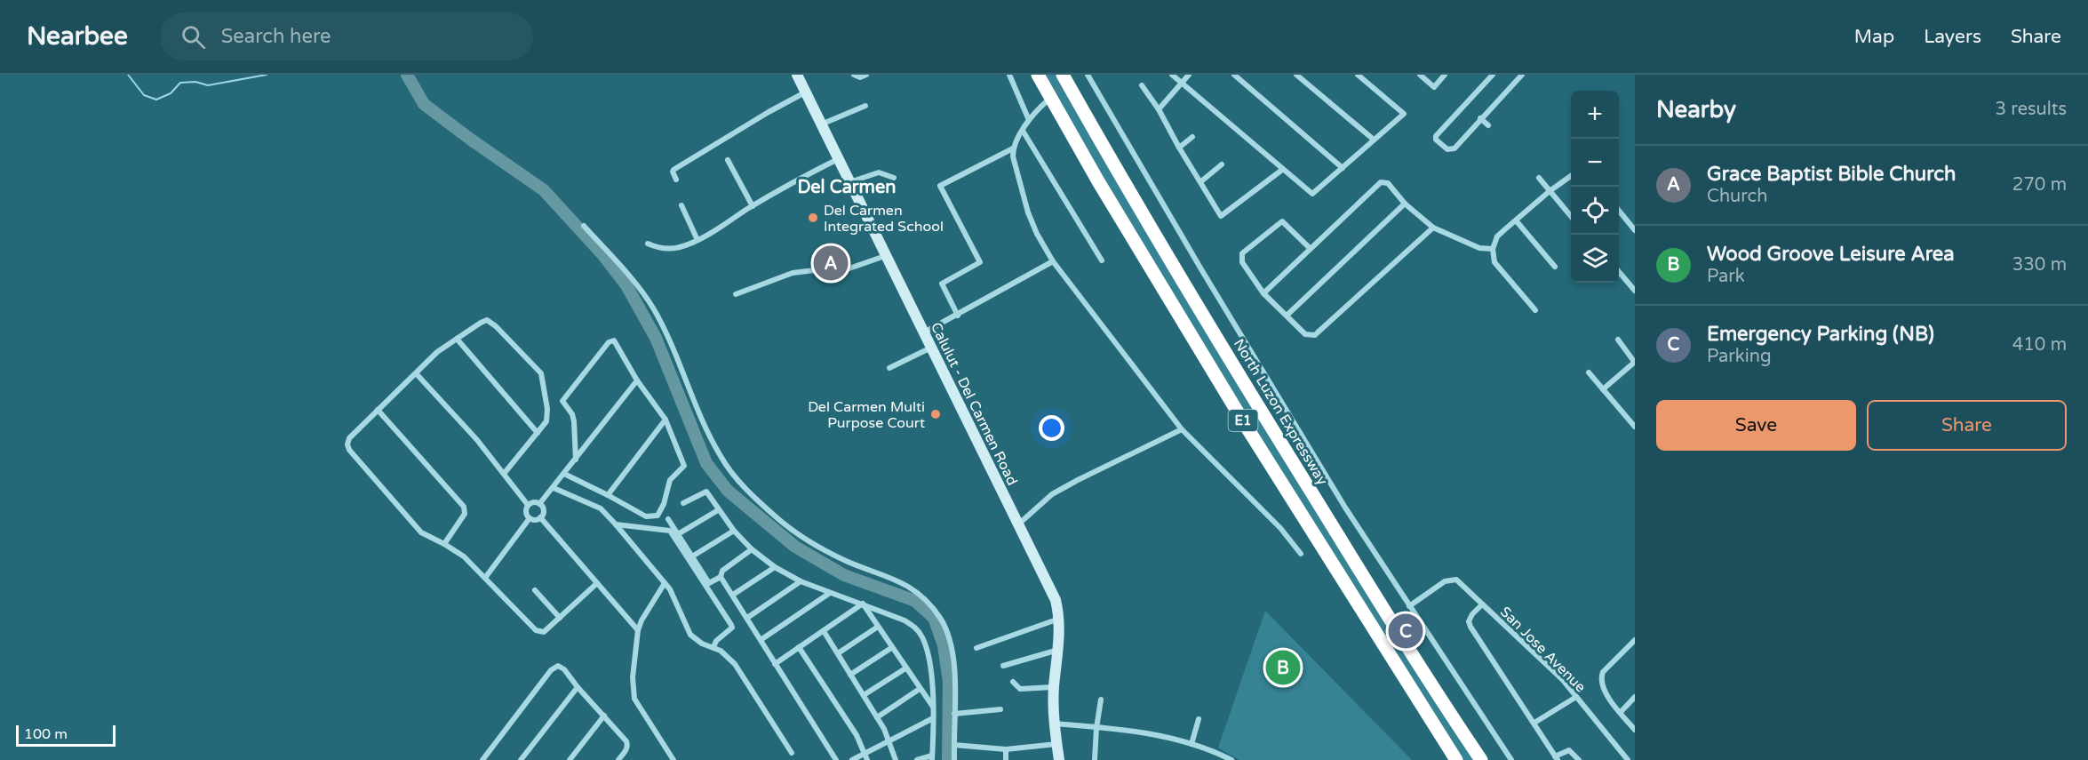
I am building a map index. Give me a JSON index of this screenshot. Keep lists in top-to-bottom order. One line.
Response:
{"streets":{"highway":["North Luzon Expressway","E1"],"main road":["Calulut - Del Carmen Road"],"street":["San Jose Avenue"]},"districts":["Del Carmen"],"places":["Del Carmen Integrated School","Del Carmen Multi Purpose Court"],"scale_bar":"100 m","page":{"header":"Nearbee","search":"Search here","nav":["Map","Layers","Share"],"heading":["Nearby","3 results"],"map_buttons":["+","−"],"list":[{"mark":"A","name":"Grace Baptist Bible Church","note":"Church","value":"270 m"},{"mark":"B","name":"Wood Groove Leisure Area","note":"Park","value":"330 m"},{"mark":"C","name":"Emergency Parking (NB)","note":"Parking","value":"410 m"}],"pins":["A","C","B"],"buttons":["Save","Share"],"scale":"100 m"}}
